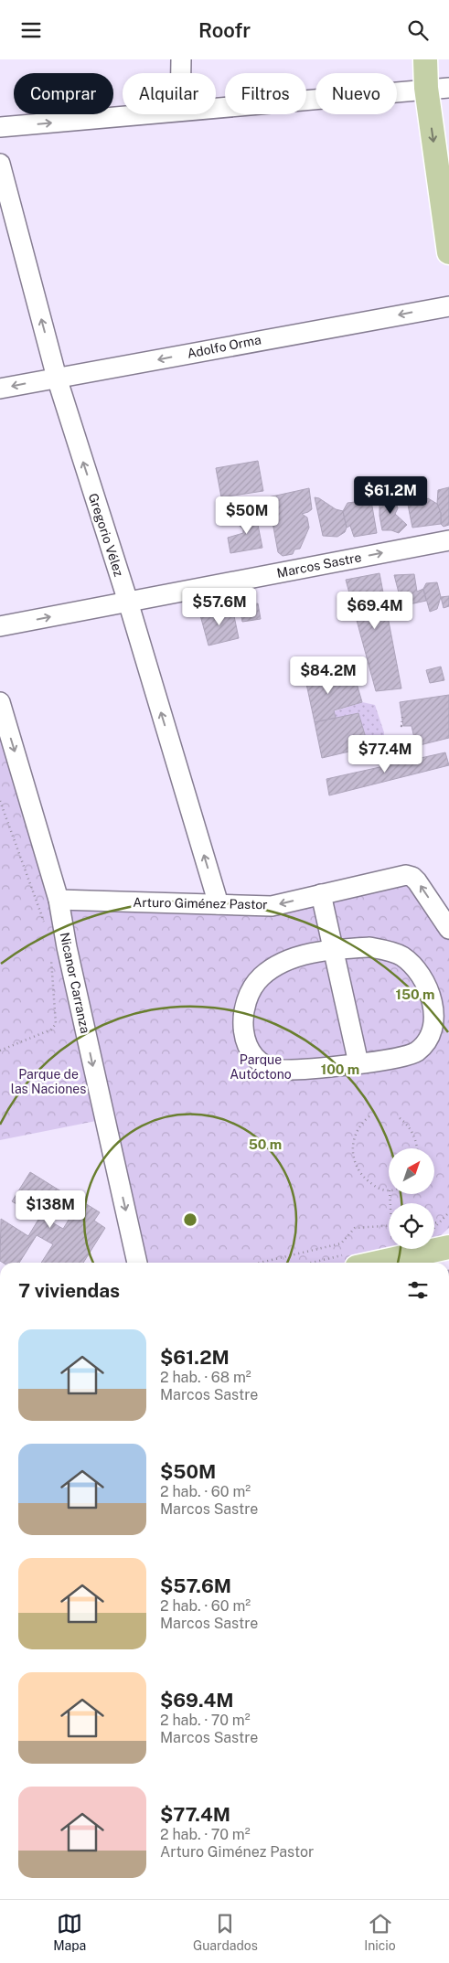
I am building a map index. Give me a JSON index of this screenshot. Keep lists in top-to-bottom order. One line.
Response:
{"streets":{"street":["Adolfo Orma","Gregorio Vélez","Marcos Sastre","Arturo Giménez Pastor","Nicanor Carranza"]},"crossings":[["Adolfo Orma","Gregorio Vélez"],["Gregorio Vélez","Marcos Sastre"],["Gregorio Vélez","Arturo Giménez Pastor"],["Arturo Giménez Pastor","Nicanor Carranza"]],"one_way":["Adolfo Orma","Gregorio Vélez","Marcos Sastre","Arturo Giménez Pastor","Nicanor Carranza"],"parks":["Parque Autóctono","Parque de las Naciones"],"north":"top right","page":{"header":"Roofr","chip":["Comprar","Alquilar","Filtros","Nuevo"],"price":["$61.2M","$50M","$57.6M","$69.4M","$84.2M","$77.4M","$138M"],"heading":"7 viviendas","list":[{"name":"$61.2M","note":"2 hab. · 68 m² · Marcos Sastre"},{"name":"$50M","note":"2 hab. · 60 m² · Marcos Sastre"},{"name":"$57.6M","note":"2 hab. · 60 m² · Marcos Sastre"},{"name":"$69.4M","note":"2 hab. · 70 m² · Marcos Sastre"},{"name":"$77.4M","note":"2 hab. · 70 m² · Arturo Giménez Pastor"}],"tabs":["Mapa","Guardados","Inicio"]},"rings":["150 m","100 m","50 m"]}
